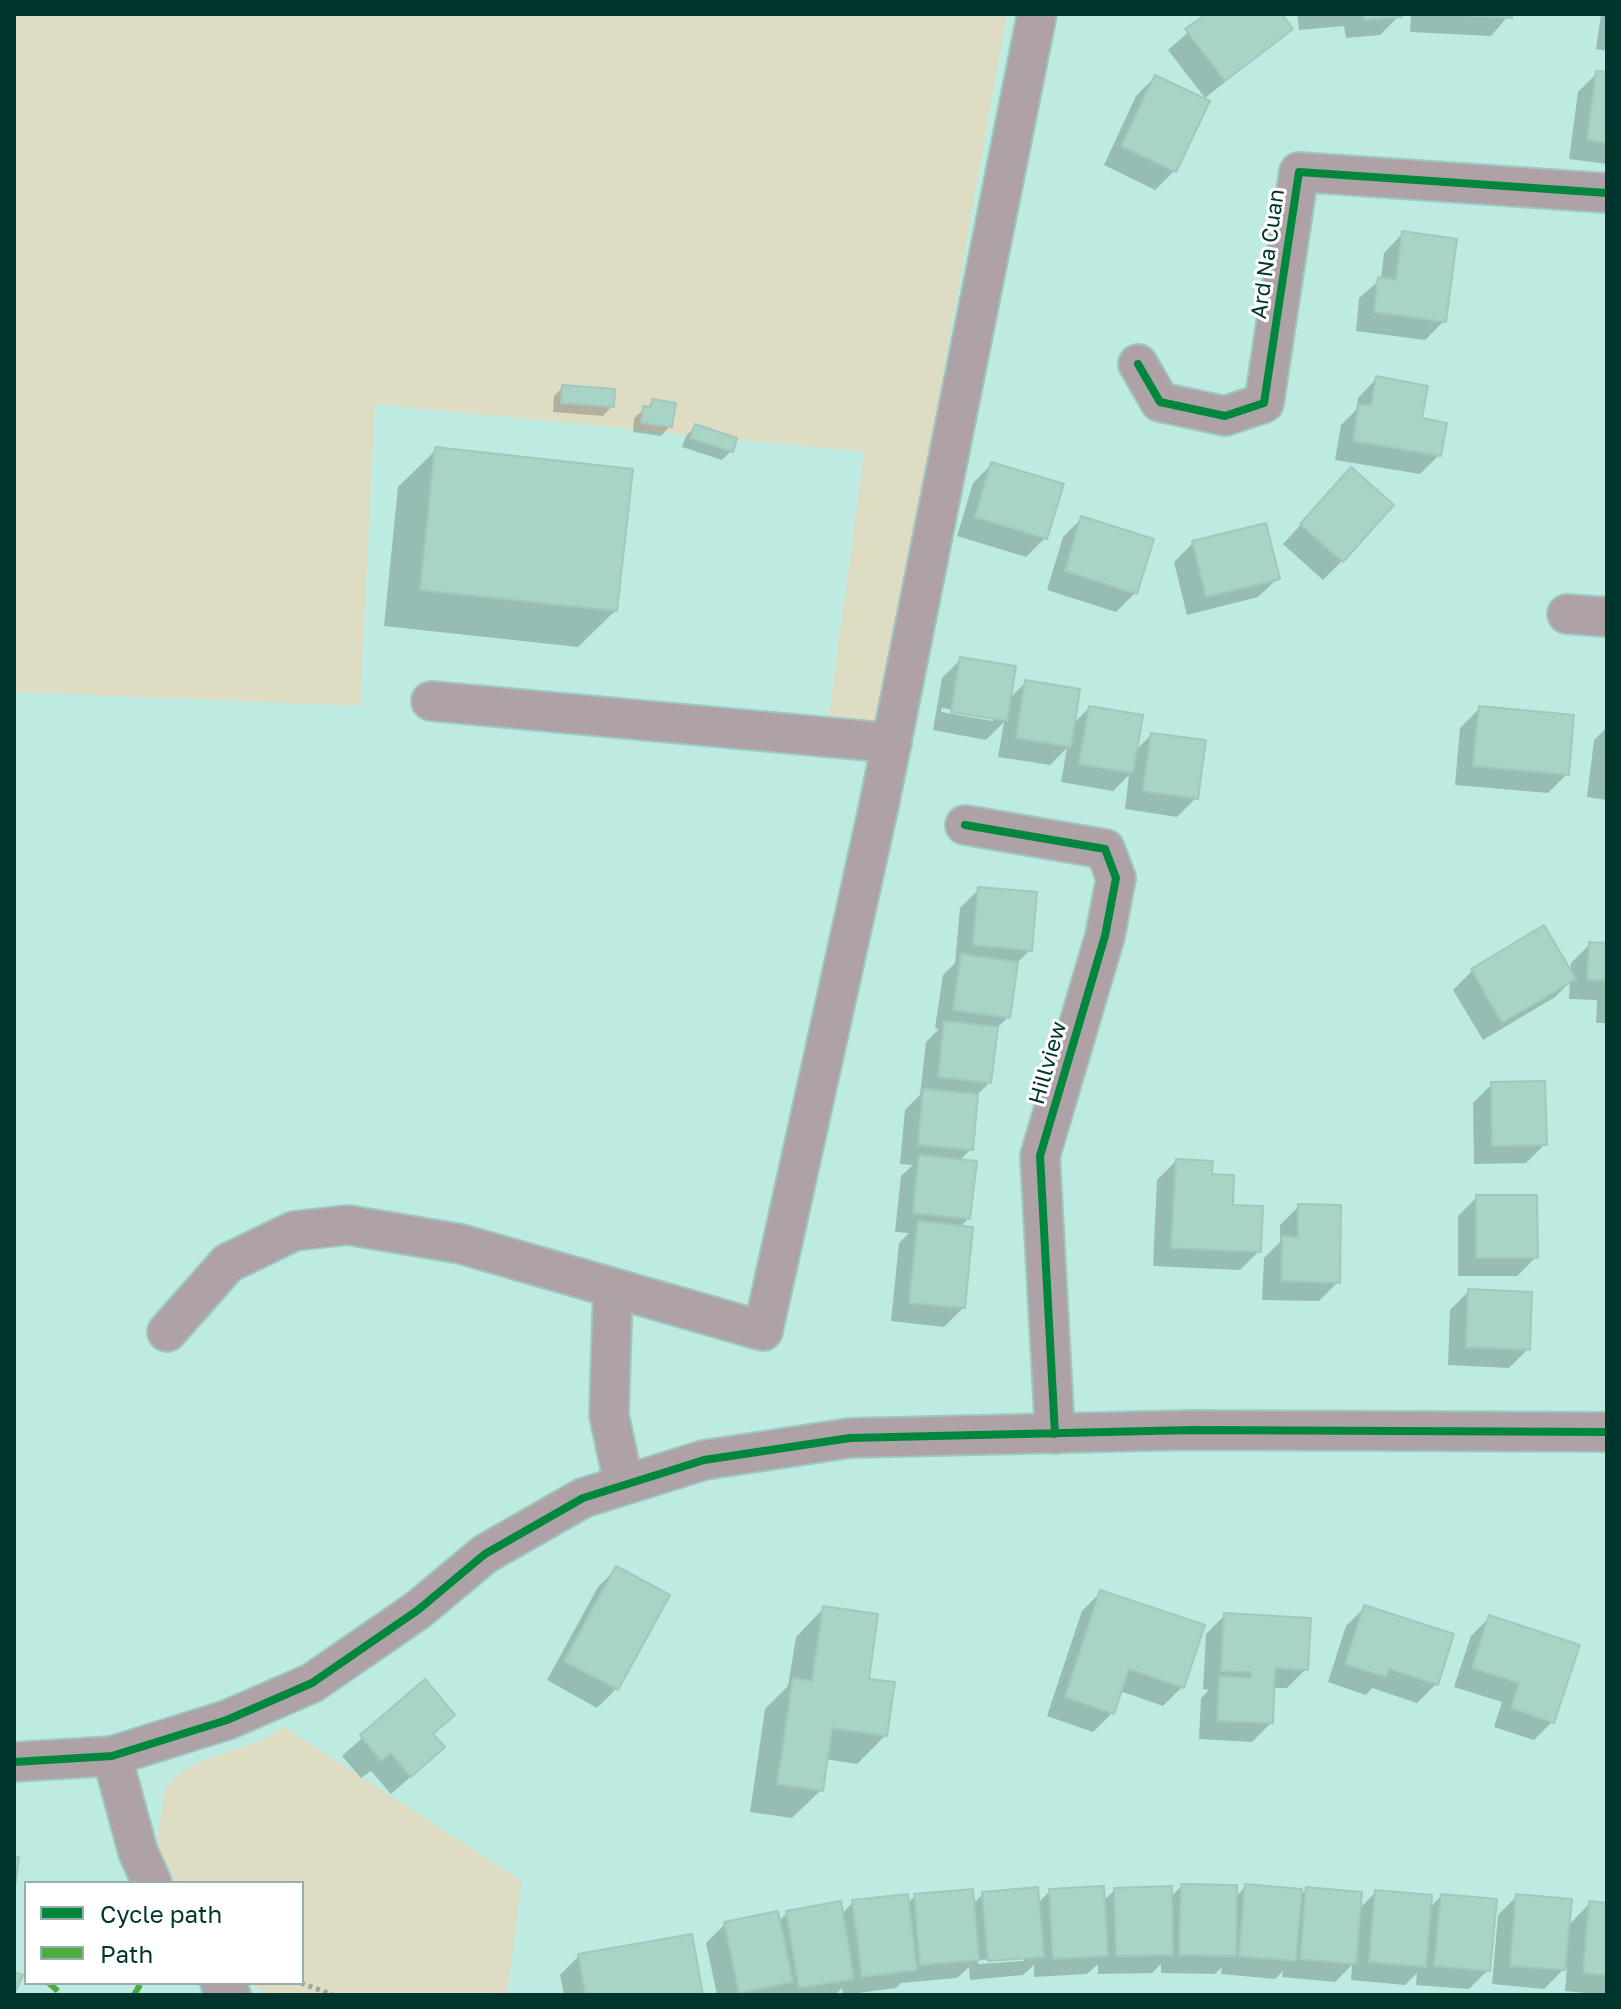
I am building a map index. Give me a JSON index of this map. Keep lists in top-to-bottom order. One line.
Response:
{"streets":{"street":["Ard Na Cuan","Hillview"]},"legend":["Cycle path","Path"]}
